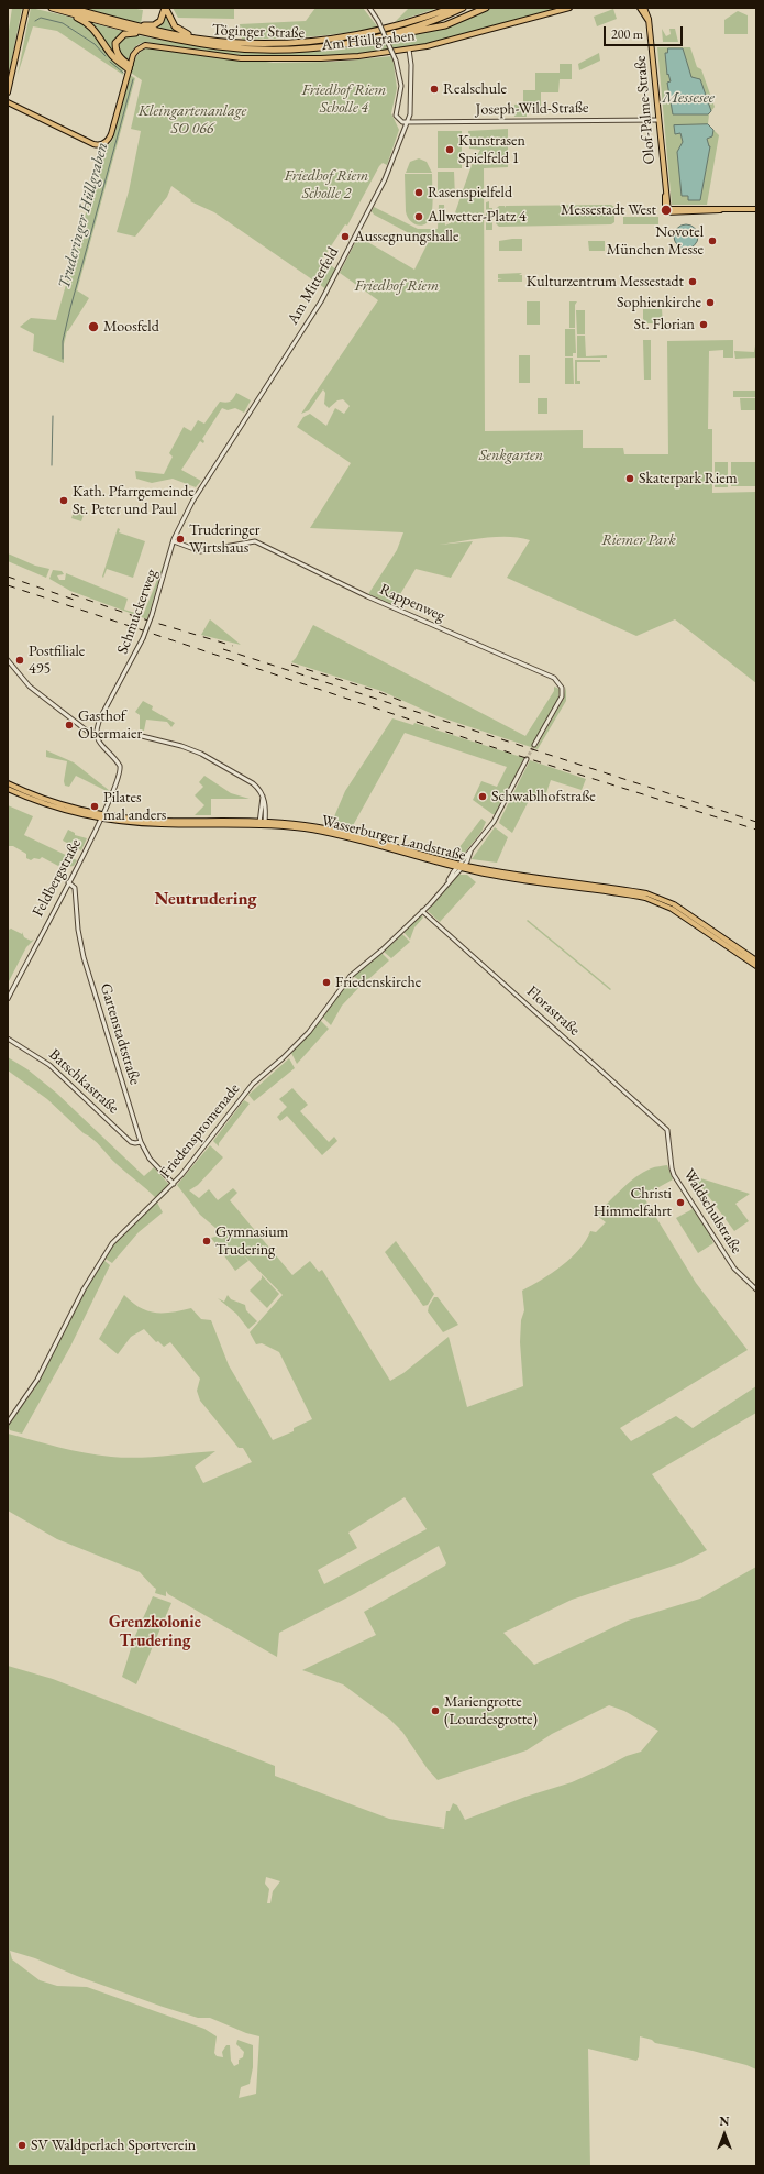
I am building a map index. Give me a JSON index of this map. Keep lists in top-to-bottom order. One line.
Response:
{"streets":{"highway":["Töginger Straße"],"main road":["Am Hüllgraben","Olof-Palme-Straße","Wasserburger Landstraße"],"street":["Joseph-Wild-Straße","Am Mitterfeld","Rappenweg","Schmuckerweg","Feldbergstraße","Florastraße","Gartenstadtstraße","Batschkastraße","Friedenspromenade","Waldschulstraße"]},"crossings":[["Am Hüllgraben","Am Mitterfeld"],["Joseph-Wild-Straße","Olof-Palme-Straße"],["Joseph-Wild-Straße","Am Mitterfeld"],["Am Mitterfeld","Rappenweg"],["Am Mitterfeld","Schmuckerweg"],["Rappenweg","Schmuckerweg"],["Schmuckerweg","Feldbergstraße"],["Wasserburger Landstraße","Feldbergstraße"],["Wasserburger Landstraße","Friedenspromenade"],["Feldbergstraße","Gartenstadtstraße"],["Florastraße","Friedenspromenade"],["Florastraße","Waldschulstraße"],["Gartenstadtstraße","Batschkastraße"],["Gartenstadtstraße","Friedenspromenade"]],"districts":["Neutrudering","Grenzkolonie Trudering"],"water":["Messesee","Truderinger Hüllgraben"],"parks":["Friedhof Riem Scholle 4","Kleingartenanlage SO 066","Friedhof Riem Scholle 2","Friedhof Riem","Senkgarten","Riemer Park"],"places":["Realschule","Kunstrasen Spielfeld 1","Rasenspielfeld","Messestadt West","Allwetter-Platz 4","Aussegnungshalle","Novotel München Messe","Kulturzentrum Messestadt","Sophienkirche","St. Florian","Moosfeld","Skaterpark Riem","Kath. Pfarrgemeinde St. Peter und Paul","Truderinger Wirtshaus","Postfiliale 495","Gasthof Obermaier","Schwablhofstraße","Pilates mal anders","Friedenskirche","Christi Himmelfahrt","Gymnasium Trudering","Mariengrotte (Lourdesgrotte)","SV Waldperlach Sportverein"],"scale_bar":"200 m","north":"top"}
